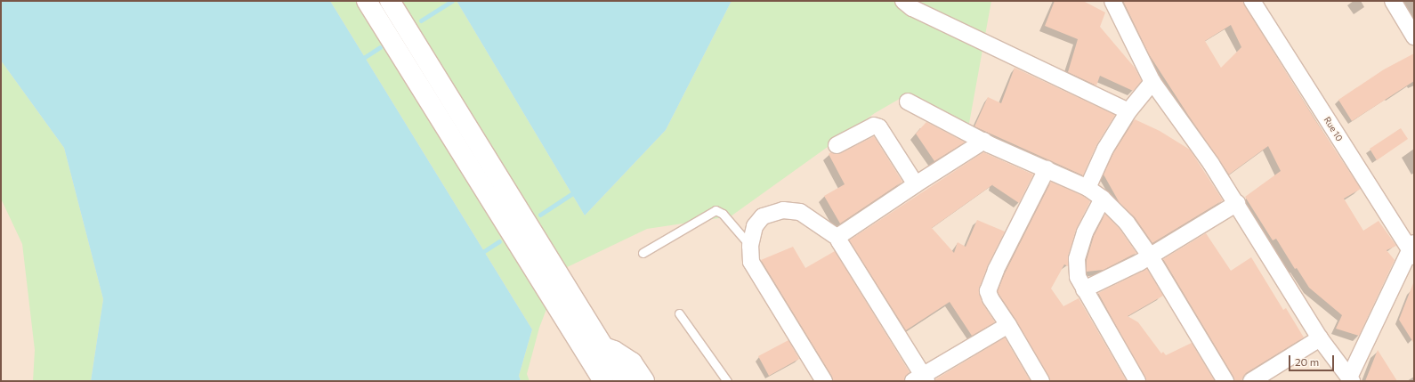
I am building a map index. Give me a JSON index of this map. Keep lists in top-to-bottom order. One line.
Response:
{"streets":{"street":["Rue 10"]},"scale_bar":"20 m"}
